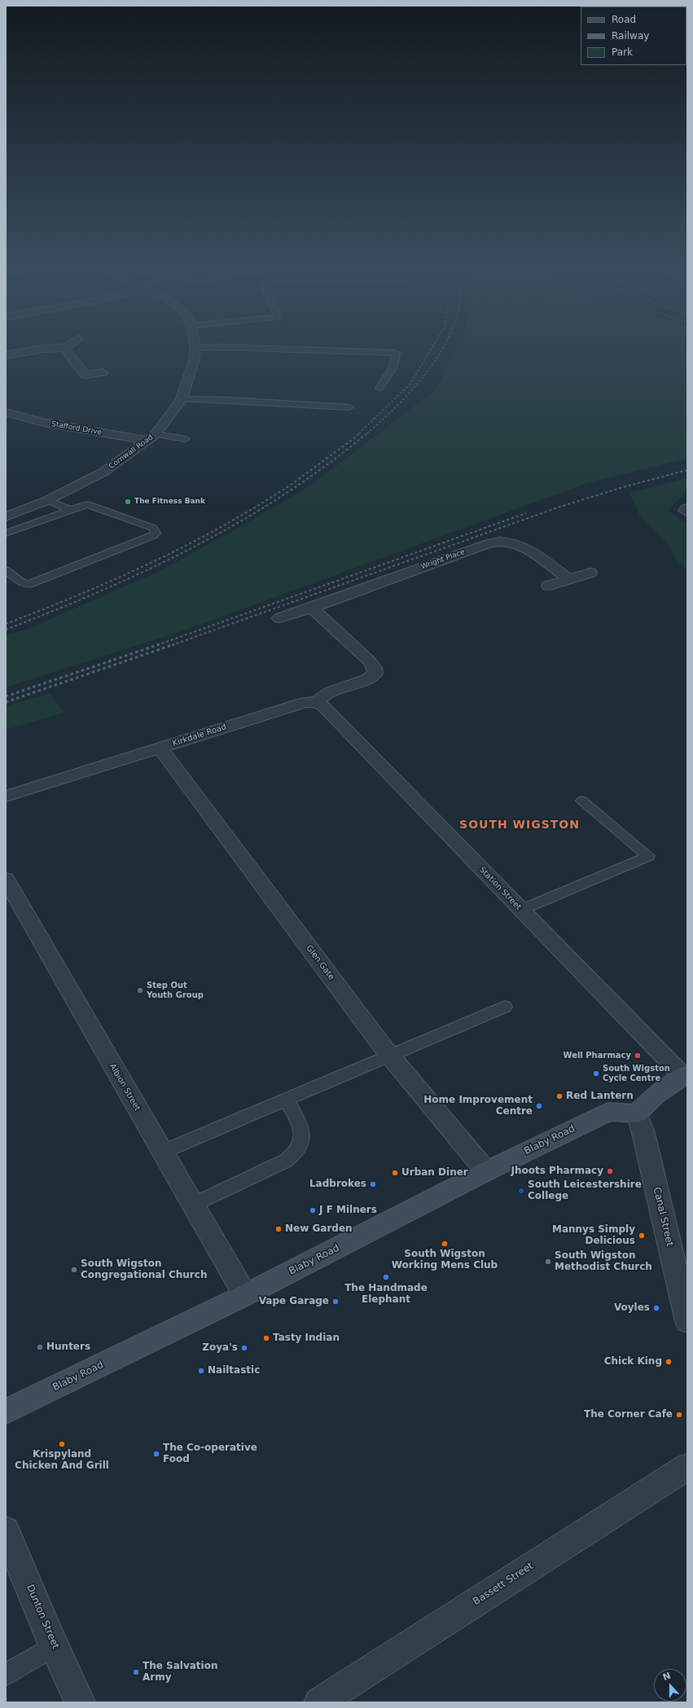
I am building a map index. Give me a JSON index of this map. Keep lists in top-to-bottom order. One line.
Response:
{"streets":{"main road":["Blaby Road"],"street":["Stafford Drive","Cornwall Road","Wright Place","Kirkdale Road","Station Street","Glen Gate","Albion Street","Canal Street","Bassett Street","Dunton Street"]},"crossings":[["Stafford Drive","Cornwall Road"],["Kirkdale Road","Station Street"],["Kirkdale Road","Glen Gate"],["Glen Gate","Blaby Road"],["Albion Street","Blaby Road"],["Blaby Road","Canal Street"]],"districts":["SOUTH WIGSTON"],"places":["The Fitness Bank","Step Out Youth Group","Well Pharmacy","South Wigston Cycle Centre","Red Lantern","Home Improvement Centre","Jhoots Pharmacy","Urban Diner","Ladbrokes","South Leicestershire College","J F Milners","New Garden","Mannys Simply Delicious","South Wigston Working Mens Club","South Wigston Methodist Church","South Wigston Congregational Church","The Handmade Elephant","Vape Garage","Voyles","Tasty Indian","Hunters","Zoya's","Chick King","Nailtastic","The Corner Cafe","Krispyland Chicken And Grill","The Co-operative Food","The Salvation Army"],"legend":["Road","Railway","Park"],"north":"top"}
